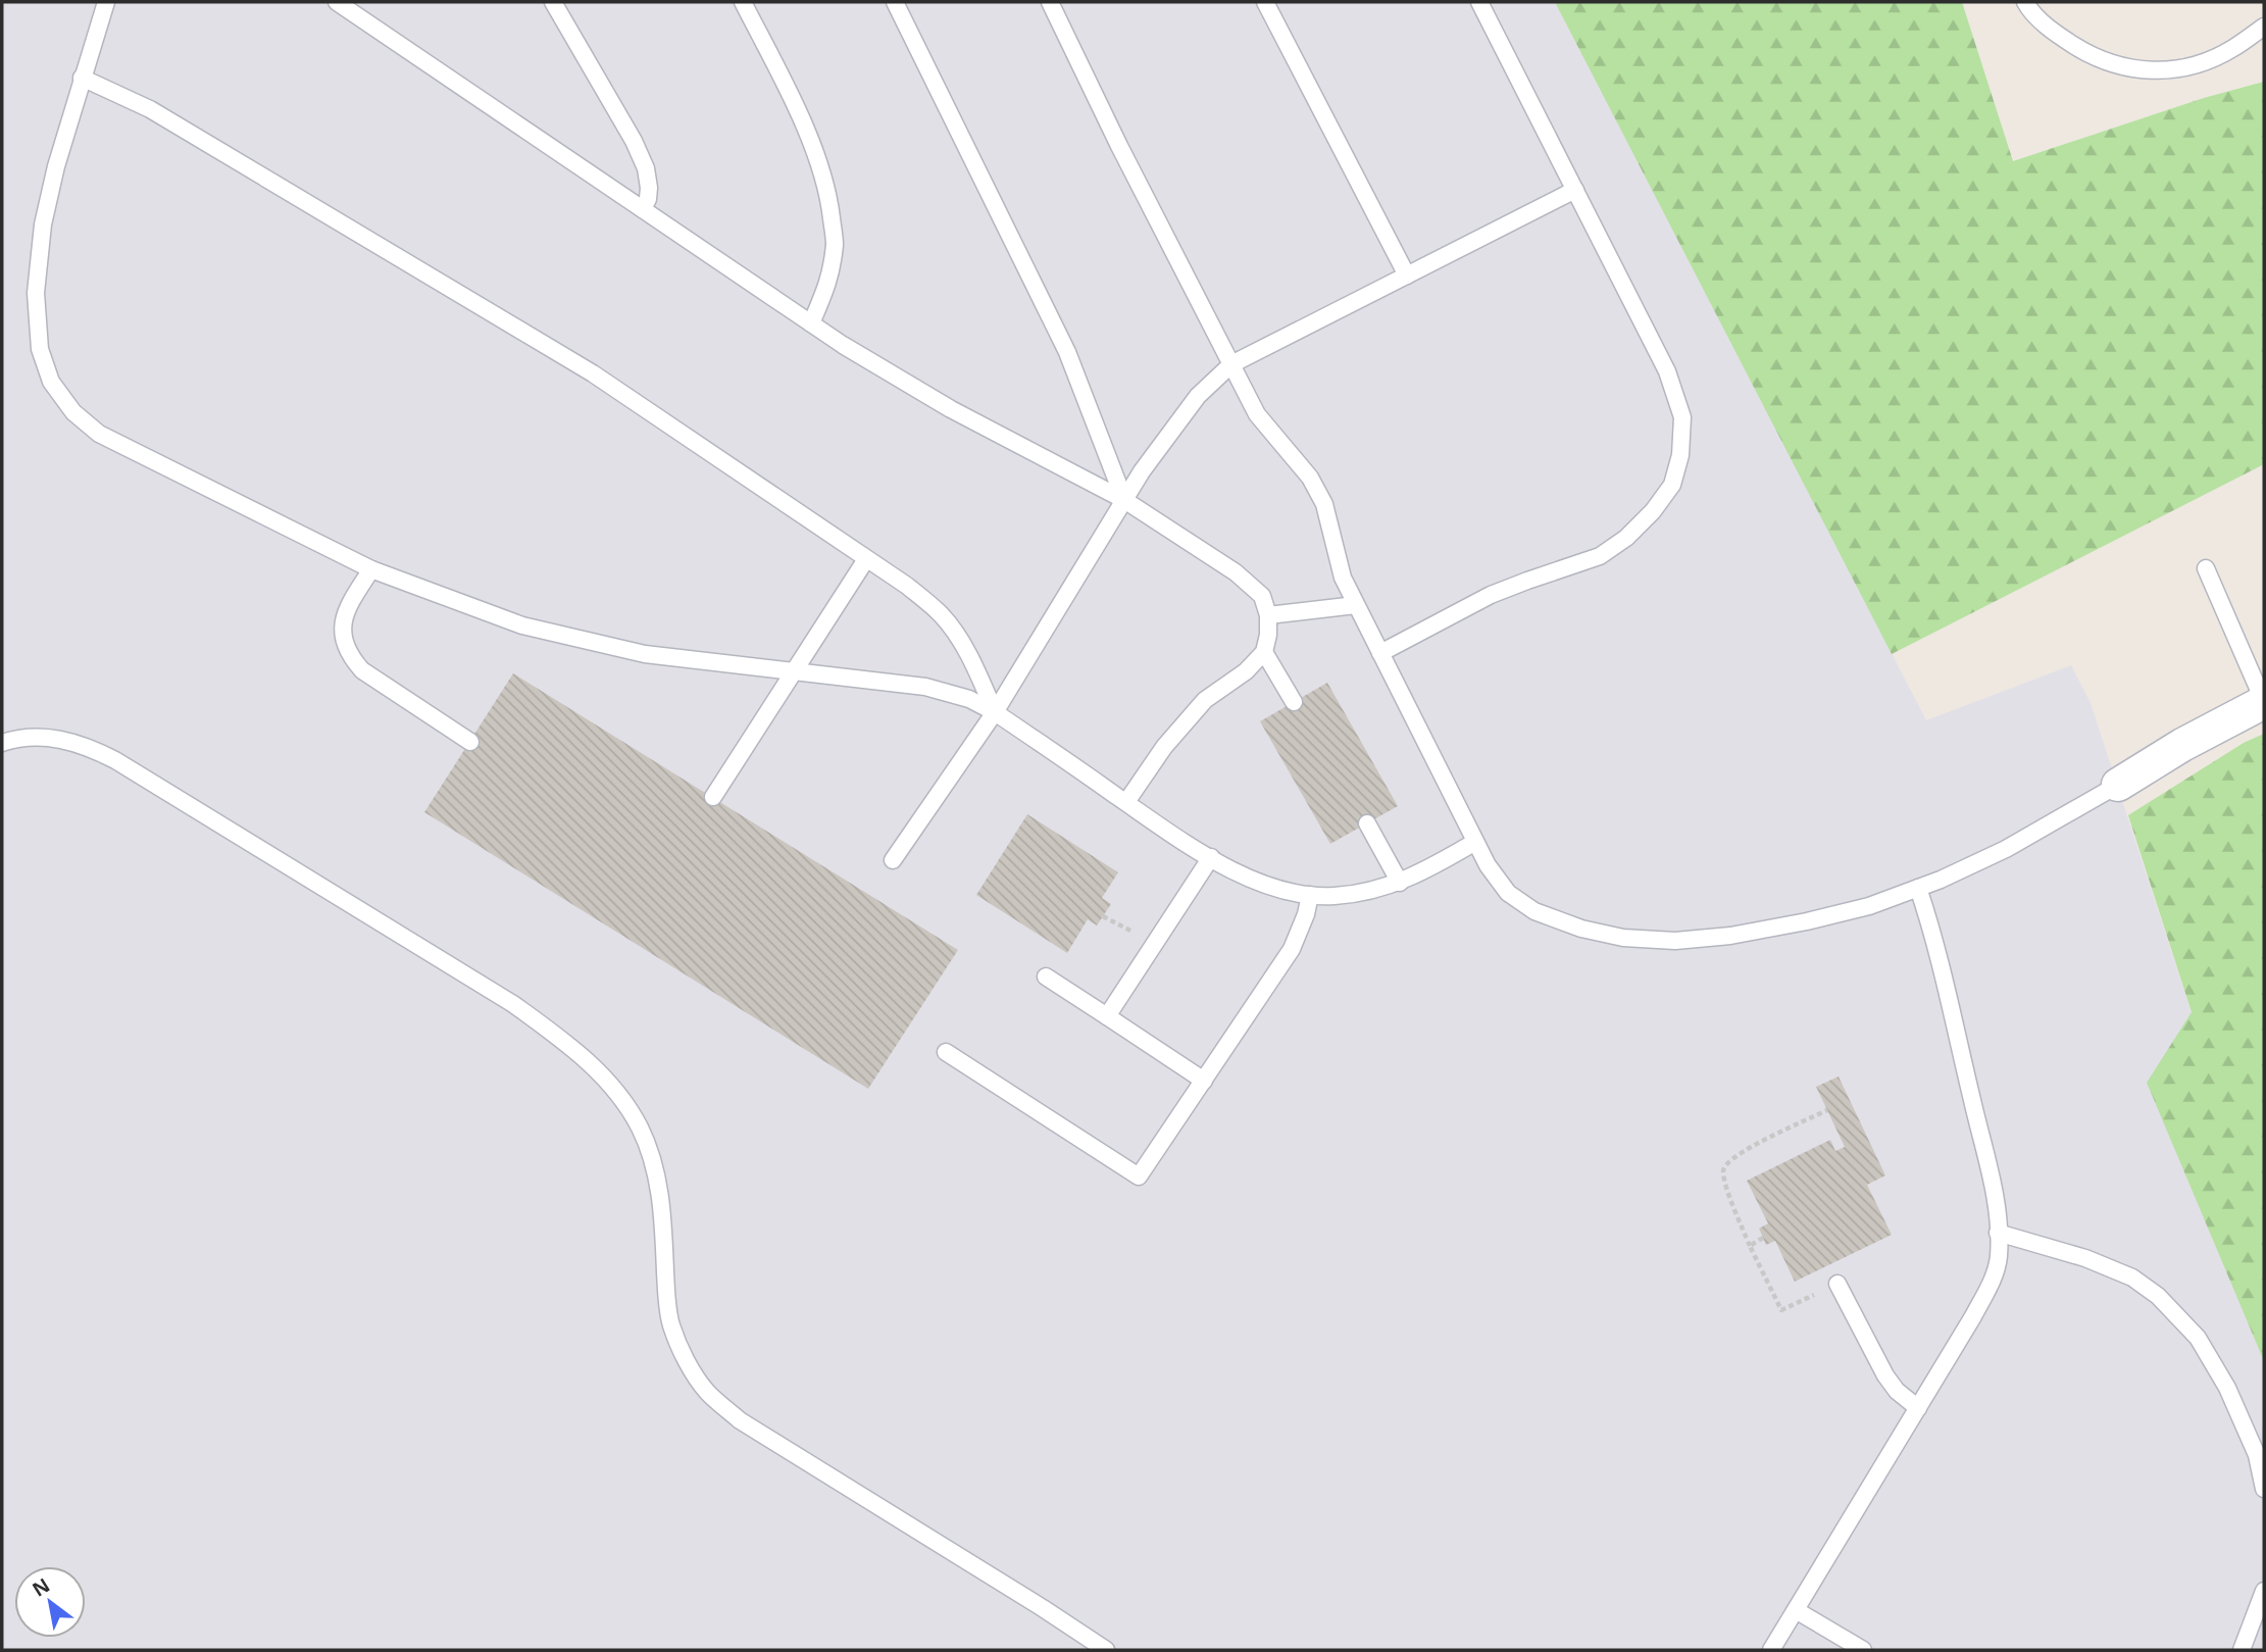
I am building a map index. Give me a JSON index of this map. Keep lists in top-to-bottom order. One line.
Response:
{"north":"top left"}
